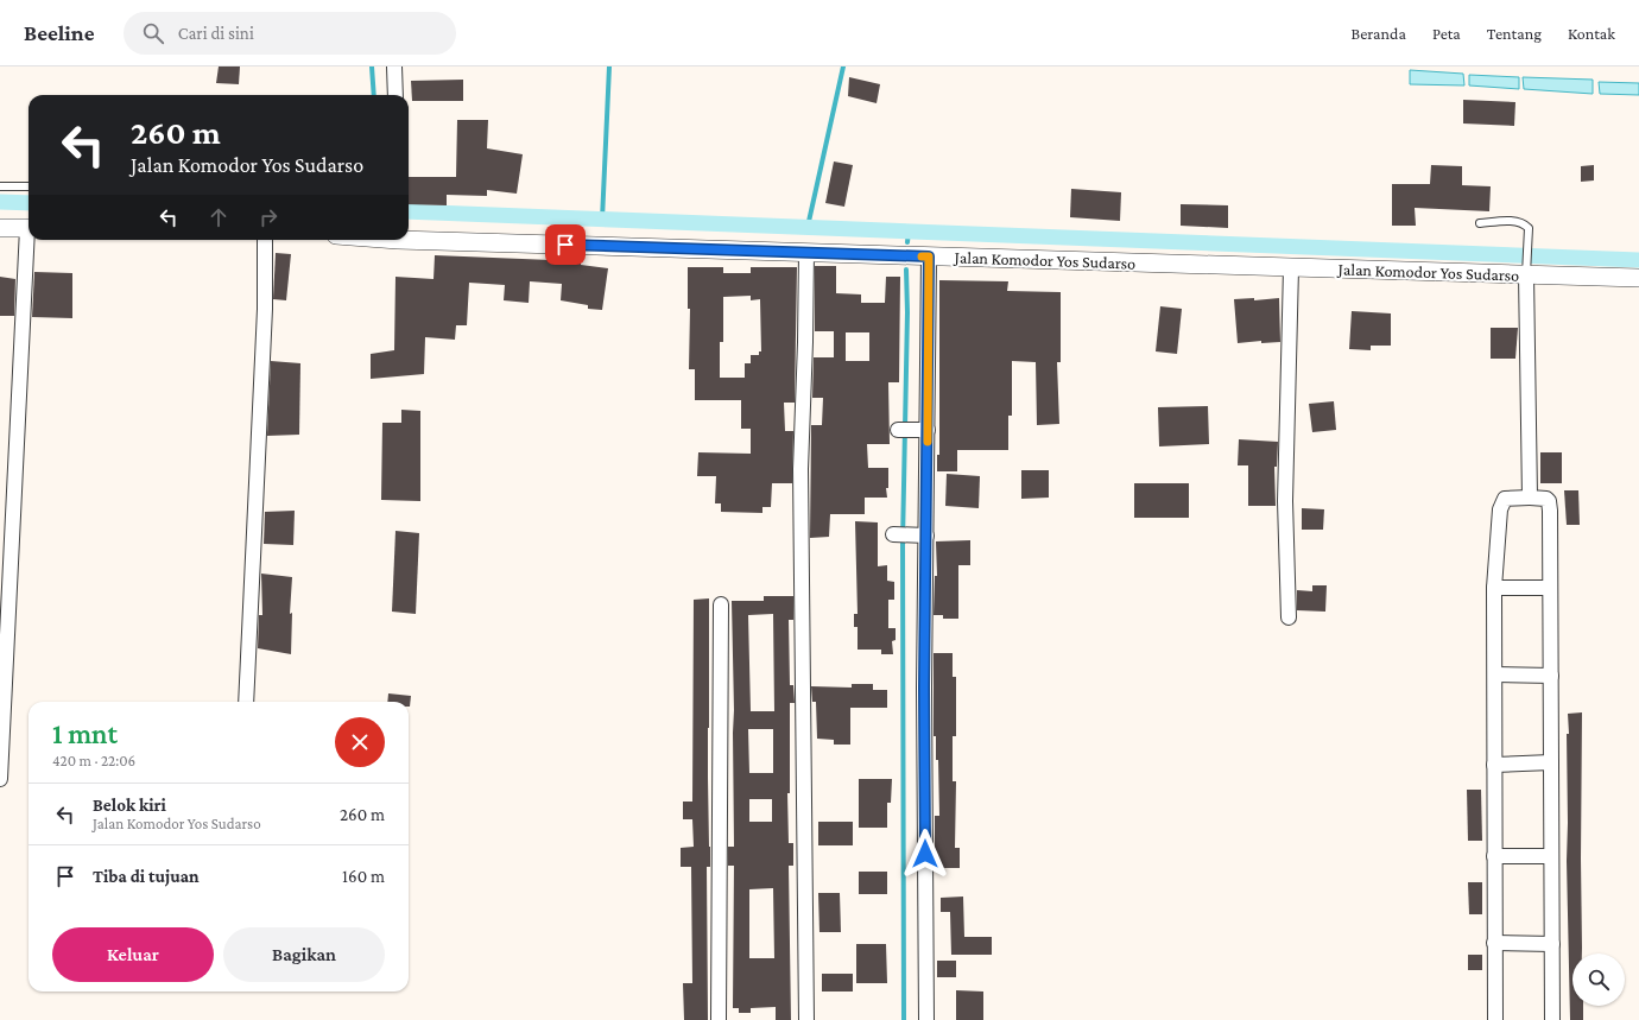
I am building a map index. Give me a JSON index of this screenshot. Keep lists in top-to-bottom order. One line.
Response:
{"streets":{"street":["Jalan Komodor Yos Sudarso"]},"page":{"header":"Beeline","search":"Cari di sini","nav":["Beranda","Peta","Tentang","Kontak"],"turn":["260 m","Jalan Komodor Yos Sudarso"],"heading":["1 mnt","420 m · 22:06"],"list":[{"name":"Belok kiri","note":"Jalan Komodor Yos Sudarso","value":"260 m"},{"name":"Tiba di tujuan","value":"160 m"}],"buttons":["Keluar","Bagikan"]}}
